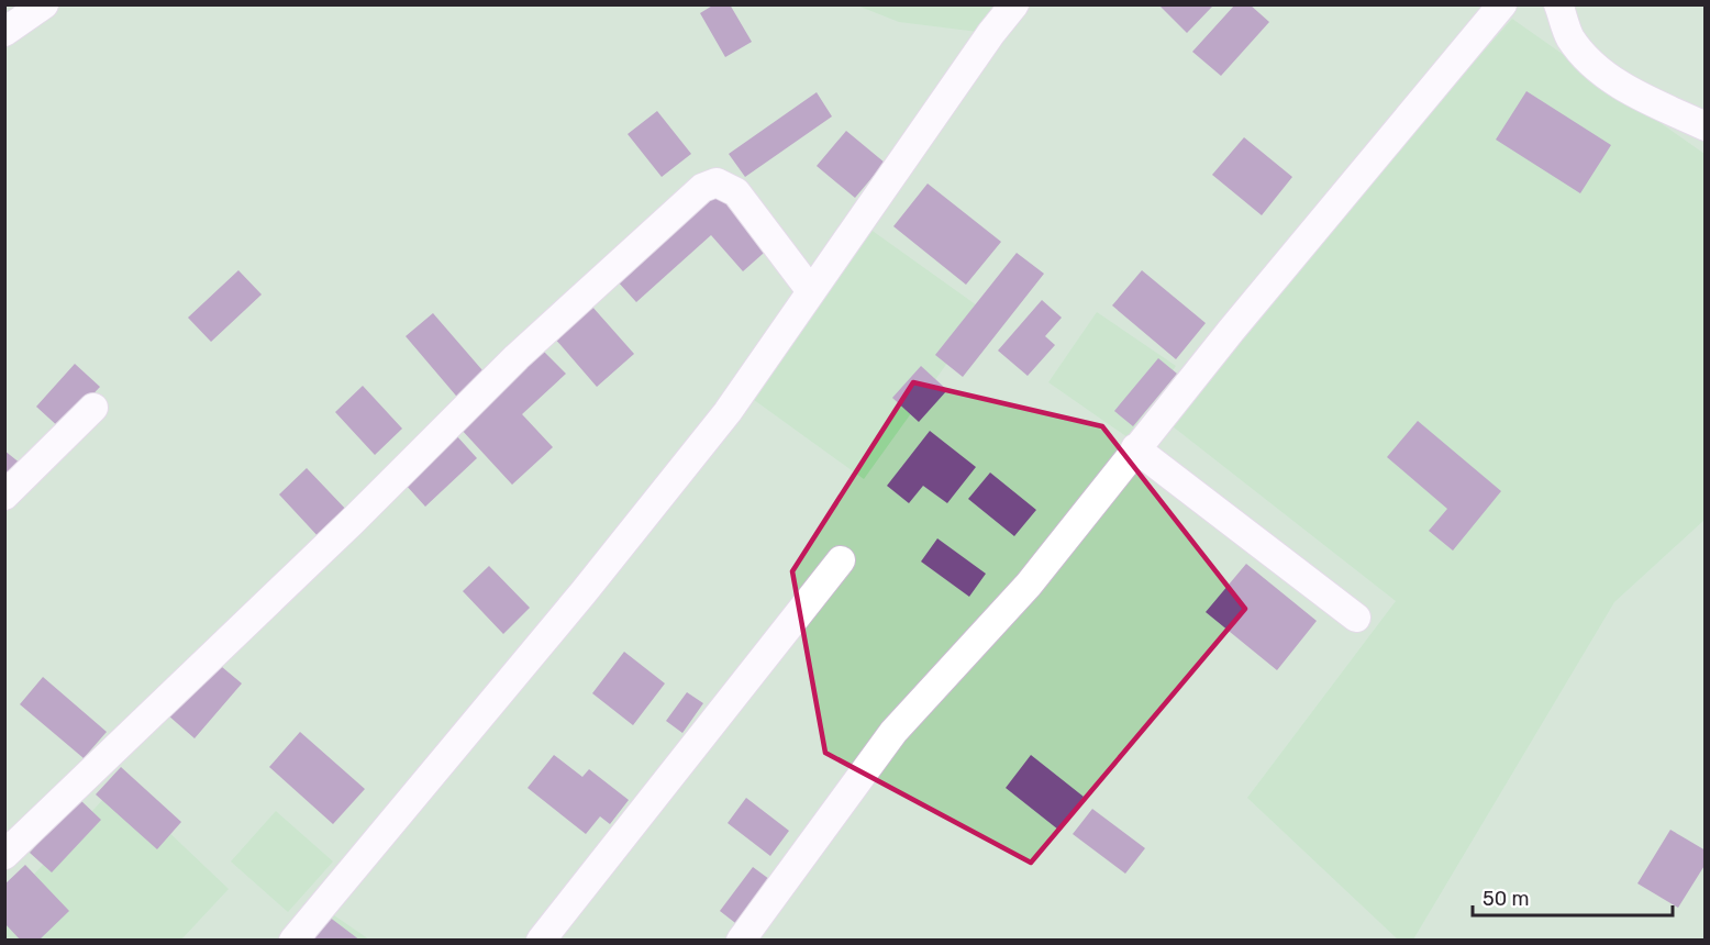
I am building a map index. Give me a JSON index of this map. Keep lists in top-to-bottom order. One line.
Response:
{"scale_bar":"50 m"}
